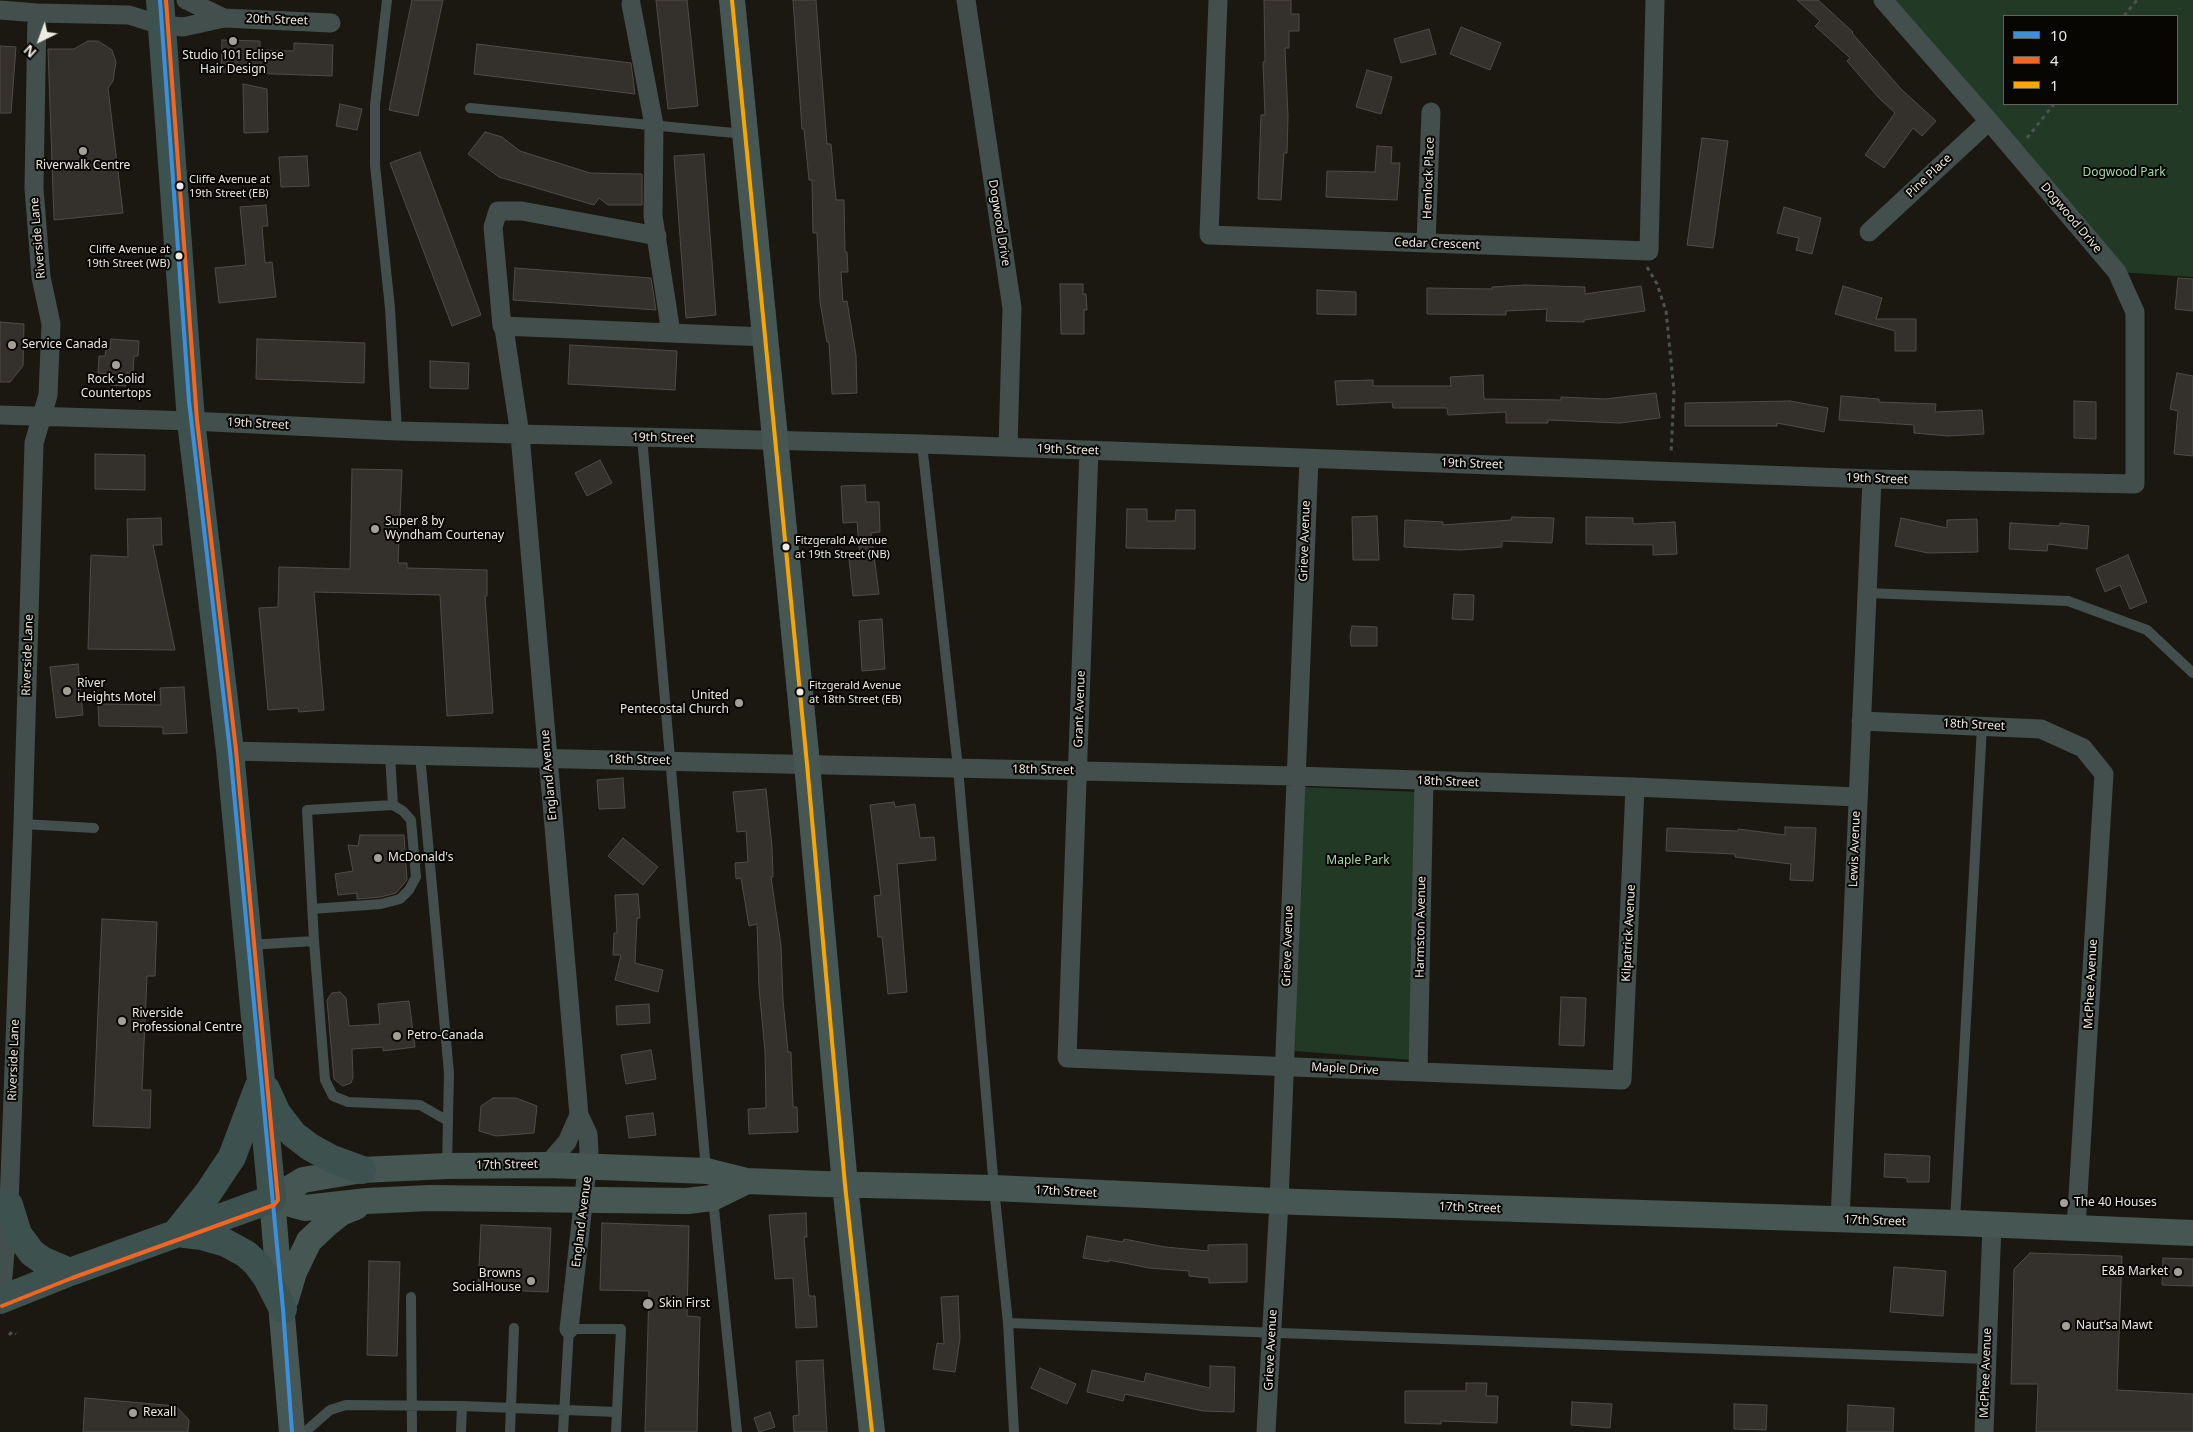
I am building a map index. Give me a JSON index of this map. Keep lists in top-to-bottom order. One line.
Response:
{"streets":{"main road":["17th Street"],"street":["20th Street","Pine Place","Hemlock Place","Dogwood Drive","Riverside Lane","Cedar Crescent","19th Street","Grieve Avenue","Grant Avenue","18th Street","England Avenue","Lewis Avenue","Harmston Avenue","Kilpatrick Avenue","McPhee Avenue","Maple Drive"]},"crossings":[["20th Street","Riverside Lane"],["Pine Place","Dogwood Drive"],["Hemlock Place","Cedar Crescent"],["Dogwood Drive","19th Street"],["Riverside Lane","19th Street"],["Riverside Lane","17th Street"],["19th Street","Grieve Avenue"],["19th Street","Grant Avenue"],["19th Street","England Avenue"],["19th Street","Lewis Avenue"],["Grieve Avenue","18th Street"],["Grieve Avenue","Maple Drive"],["Grieve Avenue","17th Street"],["Grant Avenue","18th Street"],["Grant Avenue","Maple Drive"],["18th Street","England Avenue"],["18th Street","Lewis Avenue"],["18th Street","Harmston Avenue"],["18th Street","Kilpatrick Avenue"],["18th Street","McPhee Avenue"],["England Avenue","17th Street"],["Lewis Avenue","17th Street"],["Harmston Avenue","Maple Drive"],["Kilpatrick Avenue","Maple Drive"],["McPhee Avenue","17th Street"]],"parks":["Dogwood Park","Maple Park"],"places":["Studio 101 Eclipse Hair Design","Riverwalk Centre","Cliffe Avenue at 19th Street (EB)","Cliffe Avenue at 19th Street (WB)","Service Canada","Rock Solid Countertops","Super 8 by Wyndham Courtenay","Fitzgerald Avenue at 19th Street (NB)","River Heights Motel","Fitzgerald Avenue at 18th Street (EB)","United Pentecostal Church","McDonald's","Riverside Professional Centre","Petro-Canada","The 40 Houses","E&B Market","Browns SocialHouse","Skin First","Naut’sa Mawt","Rexall"],"lines":["transit line 10","transit line 4","transit line 1"],"legend":["10","4","1"],"north":"bottom left"}
